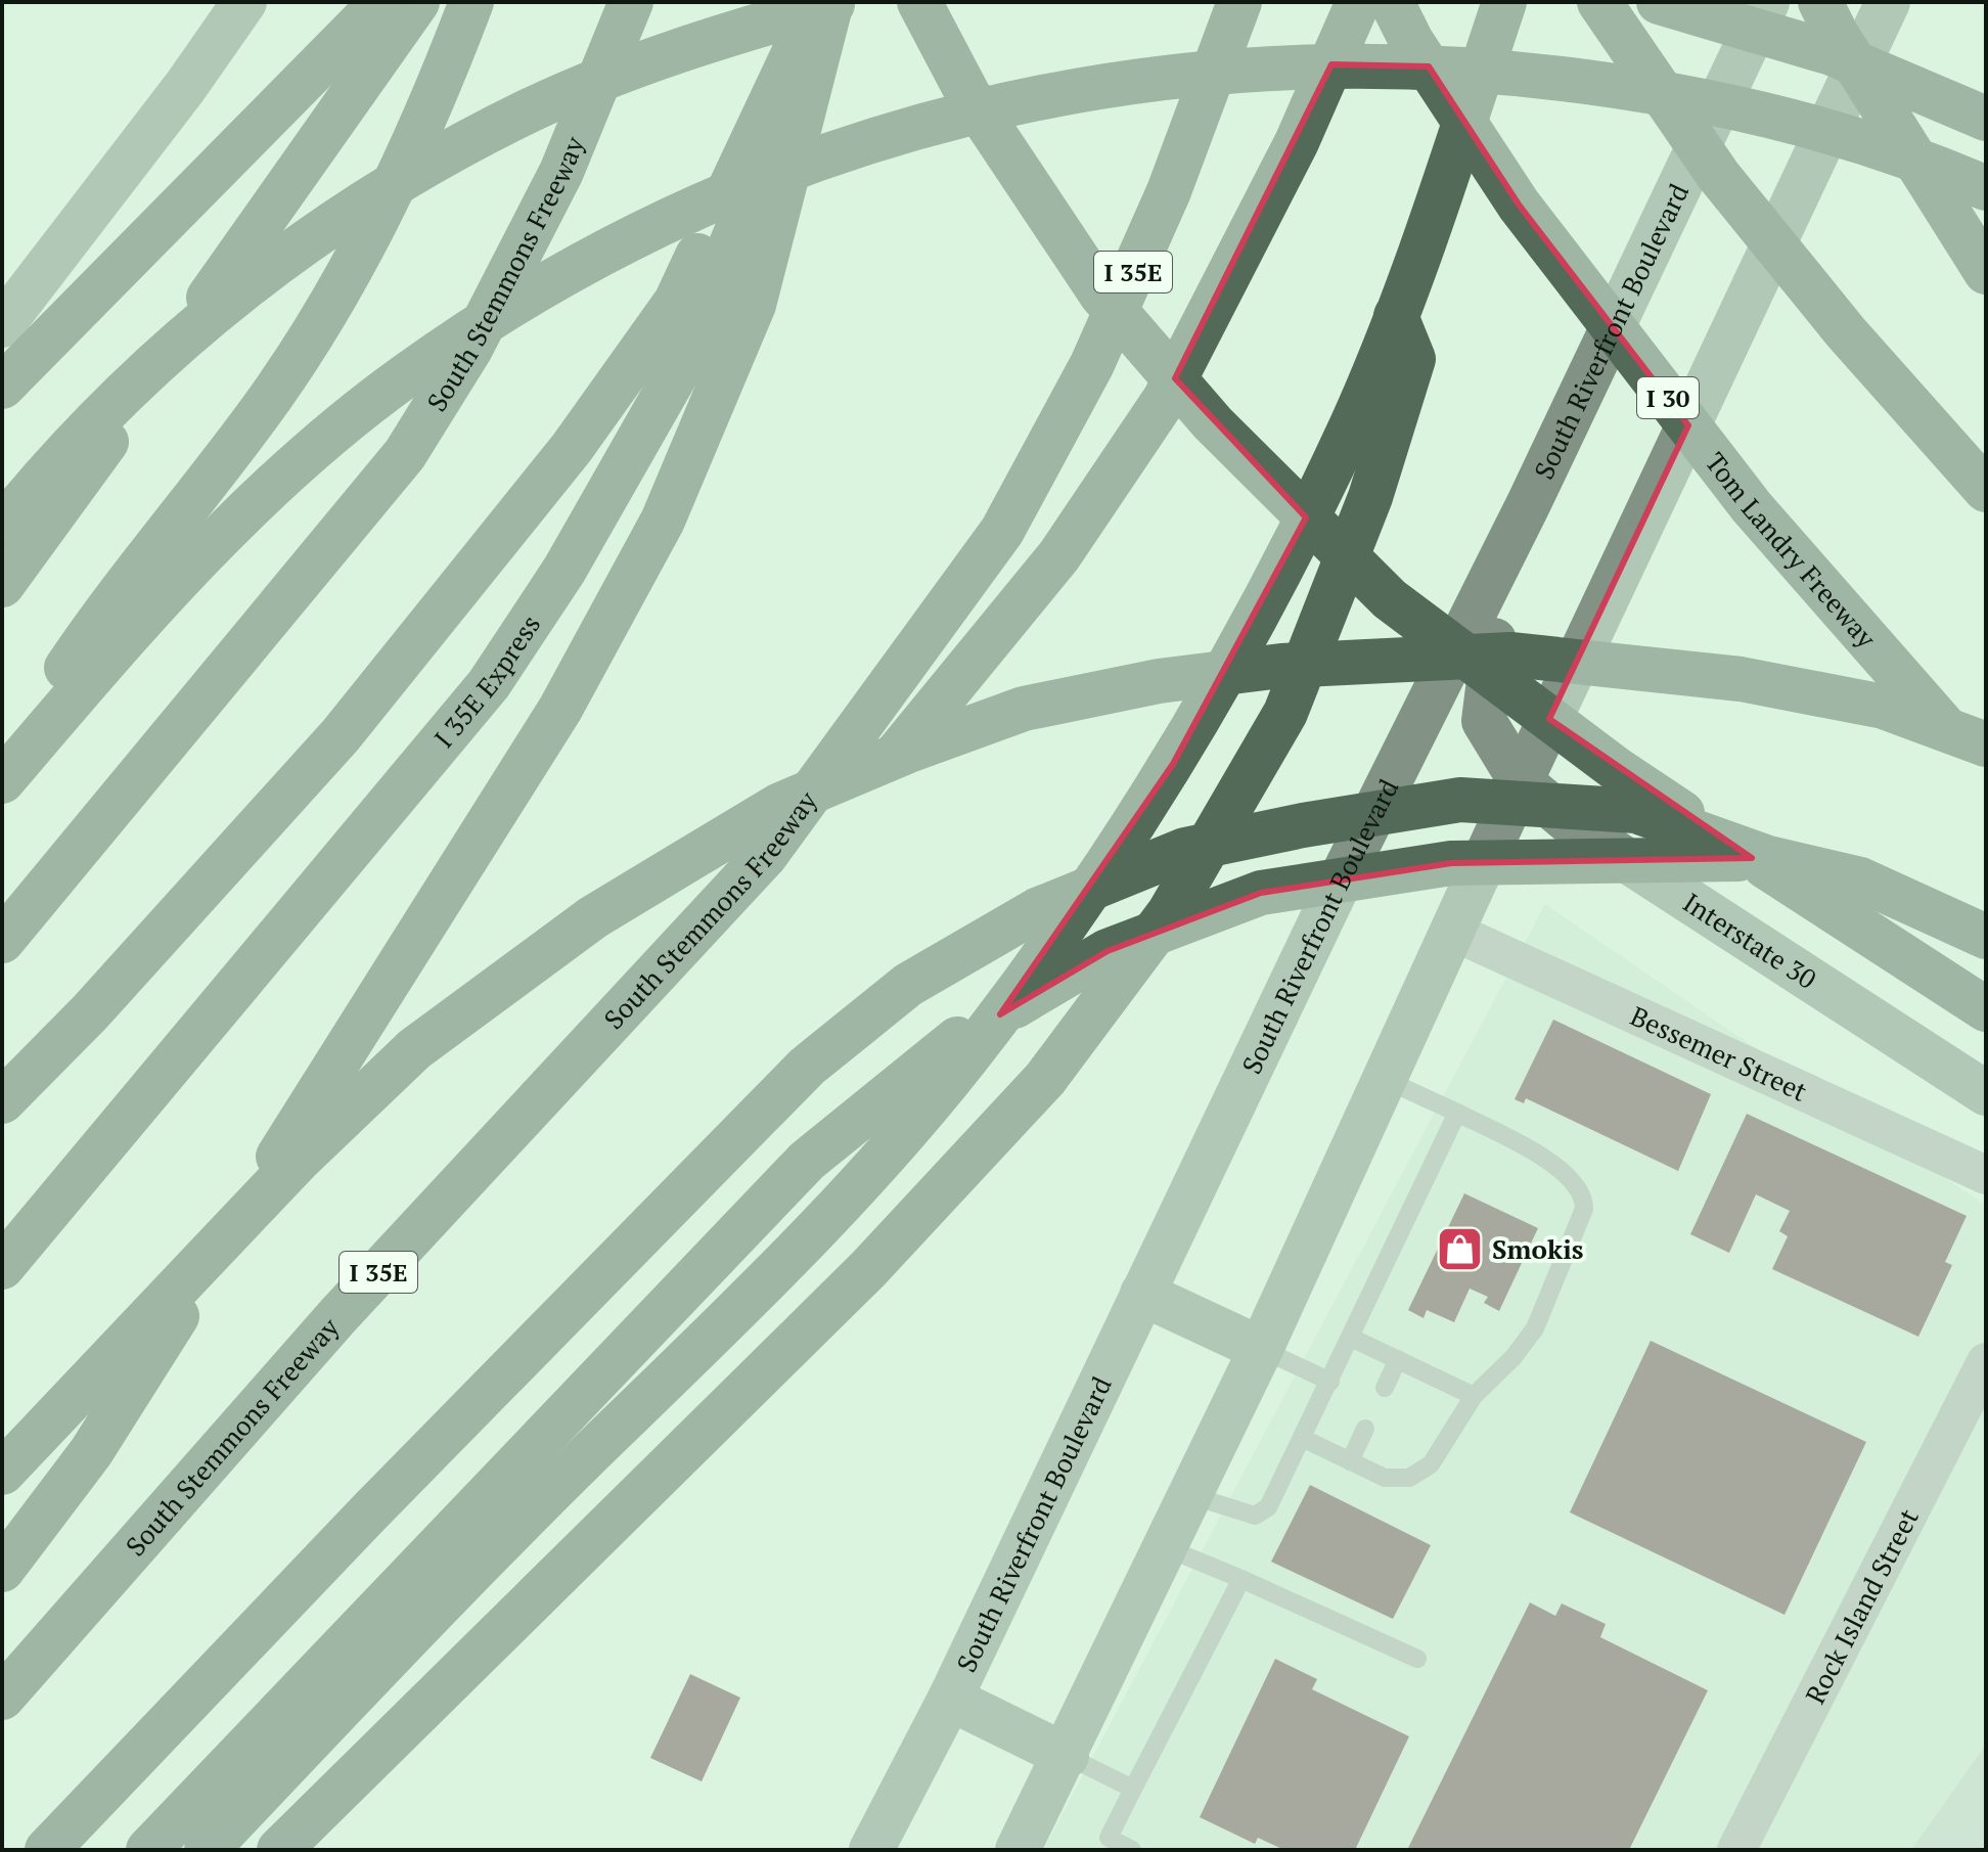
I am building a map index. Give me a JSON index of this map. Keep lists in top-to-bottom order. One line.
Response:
{"streets":{"highway":["South Stemmons Freeway","I 35E","I 30","Tom Landry Freeway","I 35E Express"],"main road":["South Riverfront Boulevard","Interstate 30"],"street":["Bessemer Street","Rock Island Street"]},"crossings":[["South Riverfront Boulevard","Interstate 30"]],"places":{"shop":["Smokis"]}}
